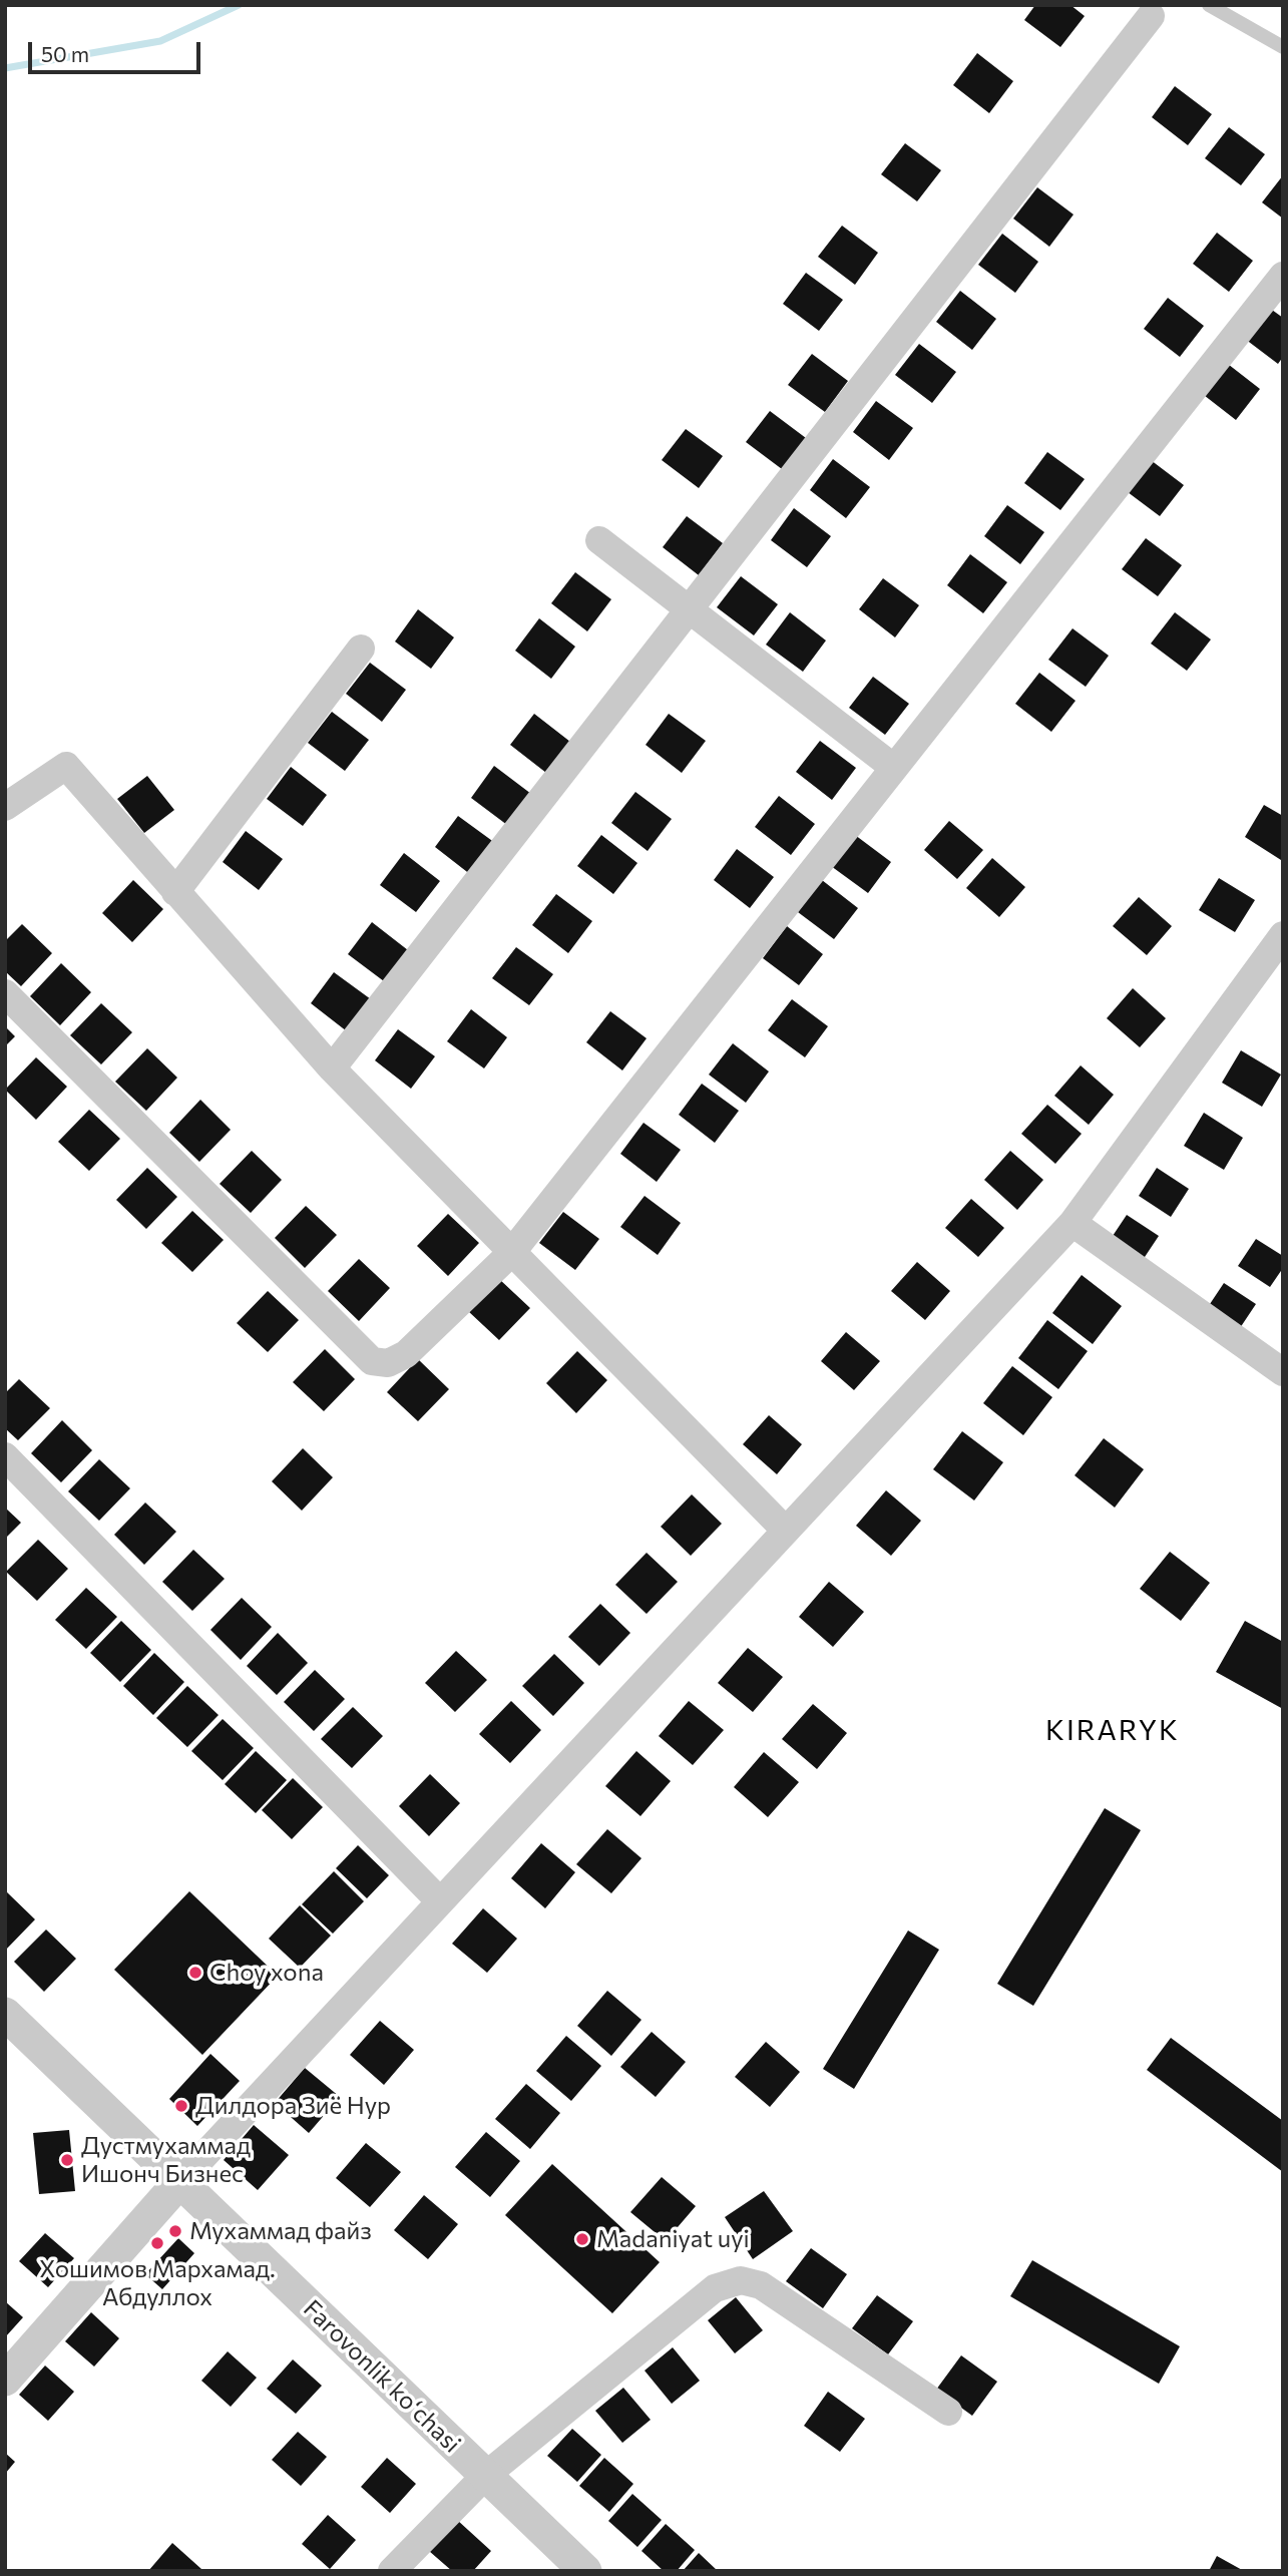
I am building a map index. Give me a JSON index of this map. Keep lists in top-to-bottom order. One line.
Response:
{"streets":{"street":["Farovonlik koʻchasi"]},"districts":["KIRARYK"],"places":["Choy xona","Дилдора Зиё Нур","Дустмухаммад Ишонч Бизнес","Мухаммад файз","Madaniyat uyi","Хошимов Мархамад. Абдуллох"],"scale_bar":"50 m"}
